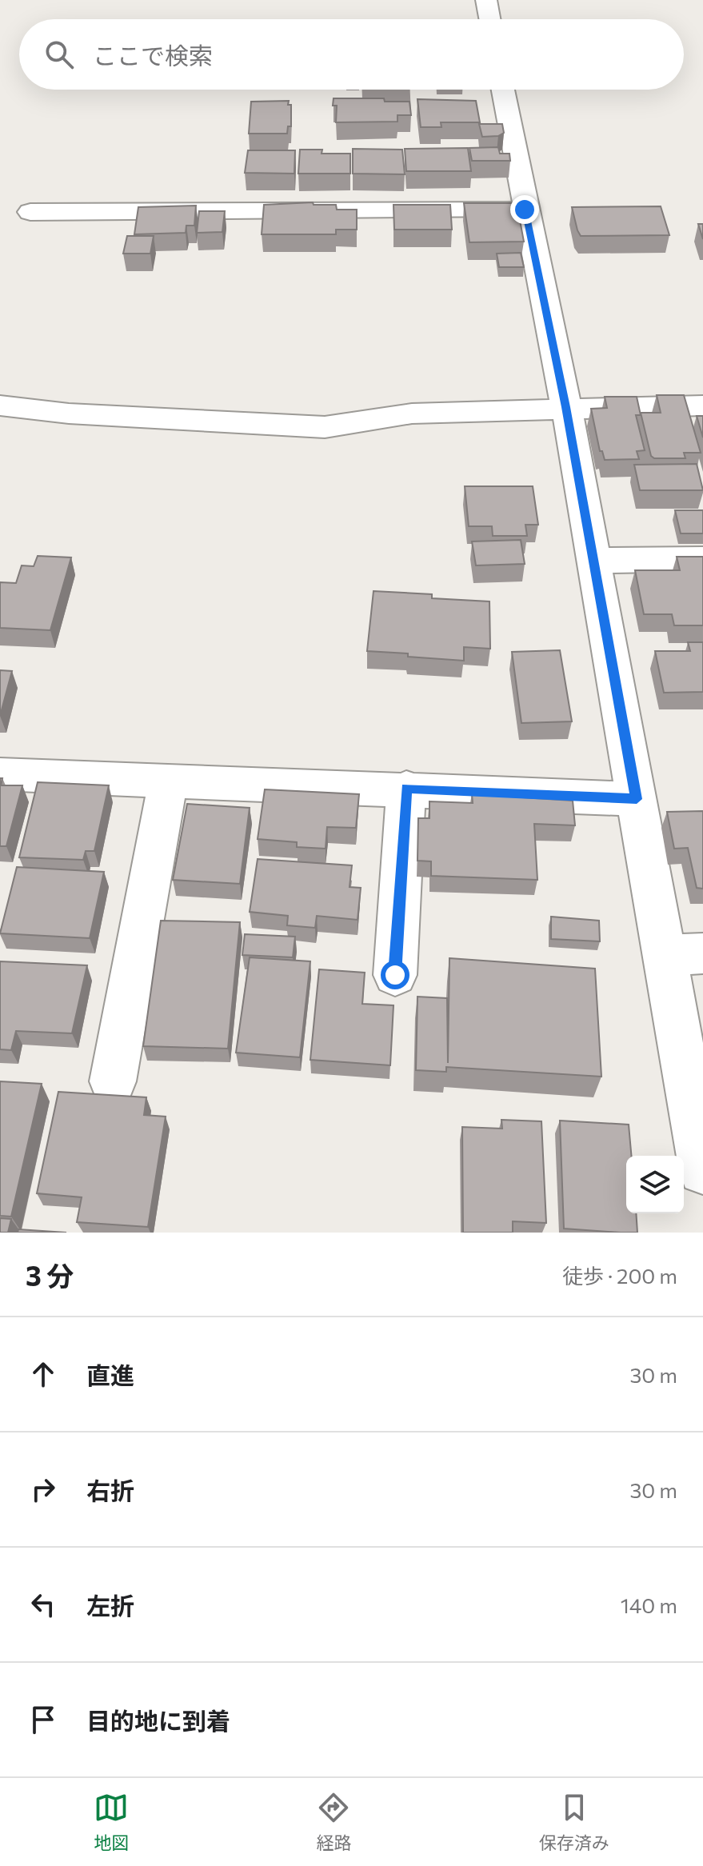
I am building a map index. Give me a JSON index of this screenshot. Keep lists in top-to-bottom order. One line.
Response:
{"page":{"search":"ここで検索","heading":["3 分","徒歩 · 200 m"],"list":[["直進","30 m"],["右折","30 m"],["左折","140 m"],"目的地に到着"],"nav":["地図","経路","保存済み"]}}
